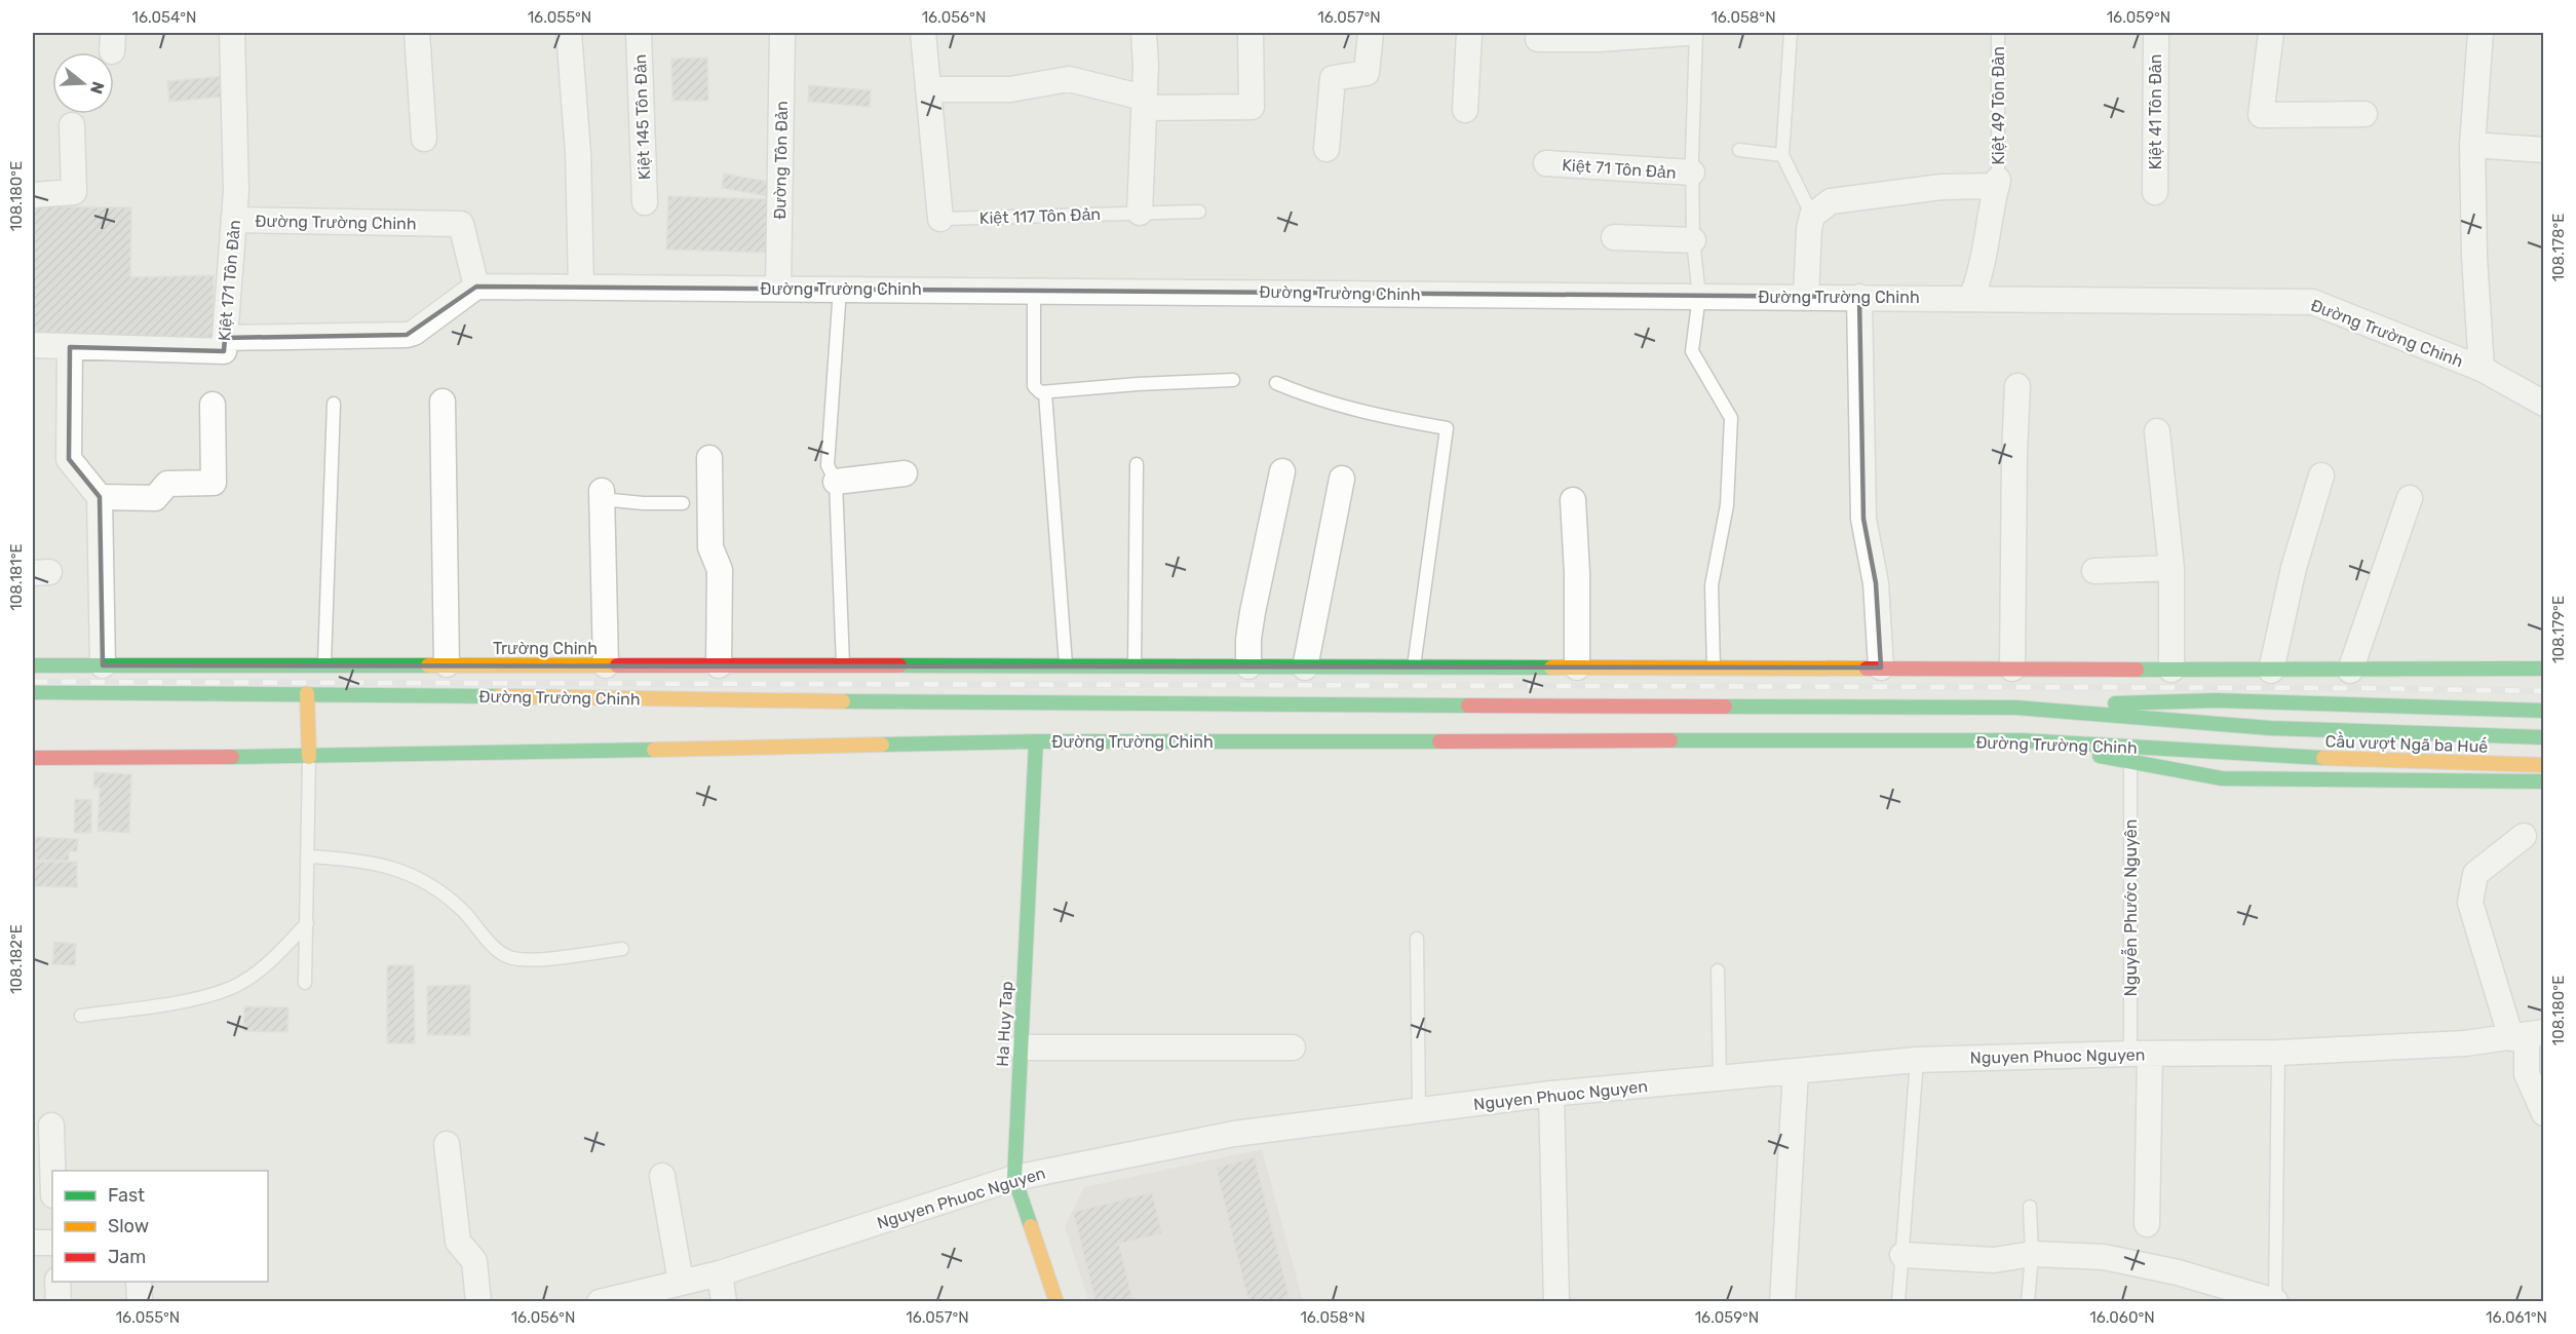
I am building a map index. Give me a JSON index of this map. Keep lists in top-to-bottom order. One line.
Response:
{"streets":{"main road":["Đường Trường Chinh","Trường Chinh","Cầu vượt Ngã ba Huế","Ha Huy Tap"],"street":["Kiệt 41 Tôn Đản","Kiệt 145 Tôn Đản","Đường Tôn Đản","Kiệt 71 Tôn Đản","Kiệt 171 Tôn Đản","Nguyen Phuoc Nguyen"],"lane":["Kiệt 49 Tôn Đản","Kiệt 117 Tôn Đản","Nguyễn Phước Nguyên"]},"crossings":[["Đường Tôn Đản","Đường Trường Chinh"],["Kiệt 71 Tôn Đản","Đường Trường Chinh"],["Đường Trường Chinh","Kiệt 171 Tôn Đản"],["Đường Trường Chinh","Cầu vượt Ngã ba Huế"],["Đường Trường Chinh","Ha Huy Tap"],["Nguyễn Phước Nguyên","Nguyen Phuoc Nguyen"],["Ha Huy Tap","Nguyen Phuoc Nguyen"]],"legend":["Fast","Slow","Jam"],"north":"right","coordinates":["16.054°N","16.055°N","16.056°N","16.057°N","16.058°N","16.059°N","108.180°E","108.178°E","108.181°E","108.179°E","108.182°E","16.060°N","16.061°N"]}
